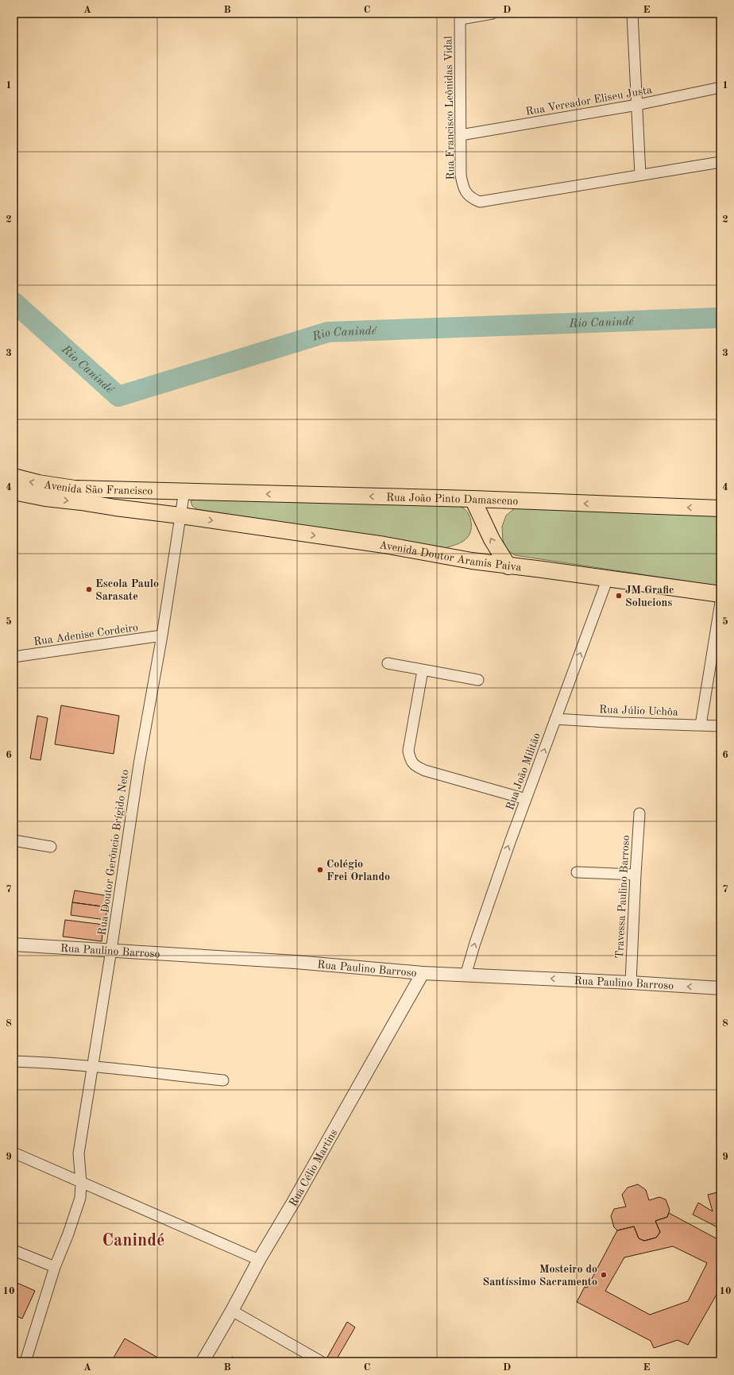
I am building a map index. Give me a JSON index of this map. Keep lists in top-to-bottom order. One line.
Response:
{"streets":{"main road":["Avenida São Francisco","Rua João Pinto Damasceno","Avenida Doutor Aramis Paiva"],"street":["Rua Vereador Eliseu Justa","Rua Francisco Leônidas Vidal","Rua Adenise Cordeiro","Rua Júlio Uchôa","Rua João Militão","Rua Doutor Gerôncio Brígido Neto","Travessa Paulino Barroso","Rua Paulino Barroso","Rua Célio Martins"]},"crossings":[["Rua Vereador Eliseu Justa","Rua Francisco Leônidas Vidal"],["Avenida São Francisco","Rua João Pinto Damasceno"],["Avenida São Francisco","Avenida Doutor Aramis Paiva"],["Avenida São Francisco","Rua Doutor Gerôncio Brígido Neto"],["Rua João Pinto Damasceno","Rua Doutor Gerôncio Brígido Neto"],["Avenida Doutor Aramis Paiva","Rua João Militão"],["Avenida Doutor Aramis Paiva","Rua Doutor Gerôncio Brígido Neto"],["Rua Adenise Cordeiro","Rua Doutor Gerôncio Brígido Neto"],["Rua Júlio Uchôa","Rua João Militão"],["Rua João Militão","Rua Paulino Barroso"],["Rua Doutor Gerôncio Brígido Neto","Rua Paulino Barroso"],["Travessa Paulino Barroso","Rua Paulino Barroso"],["Rua Paulino Barroso","Rua Célio Martins"]],"one_way":["Rua João Pinto Damasceno","Avenida Doutor Aramis Paiva","Rua João Militão","Rua Paulino Barroso"],"districts":["Canindé"],"water":["Rio Canindé"],"places":["Escola Paulo Sarasate","JM Grafic Solucions","Colégio Frei Orlando","Mosteiro do Santíssimo Sacramento"],"grid":{"columns":["A","B","C","D","E"],"rows":["1","2","3","4","5","6","7","8","9","10"]}}
